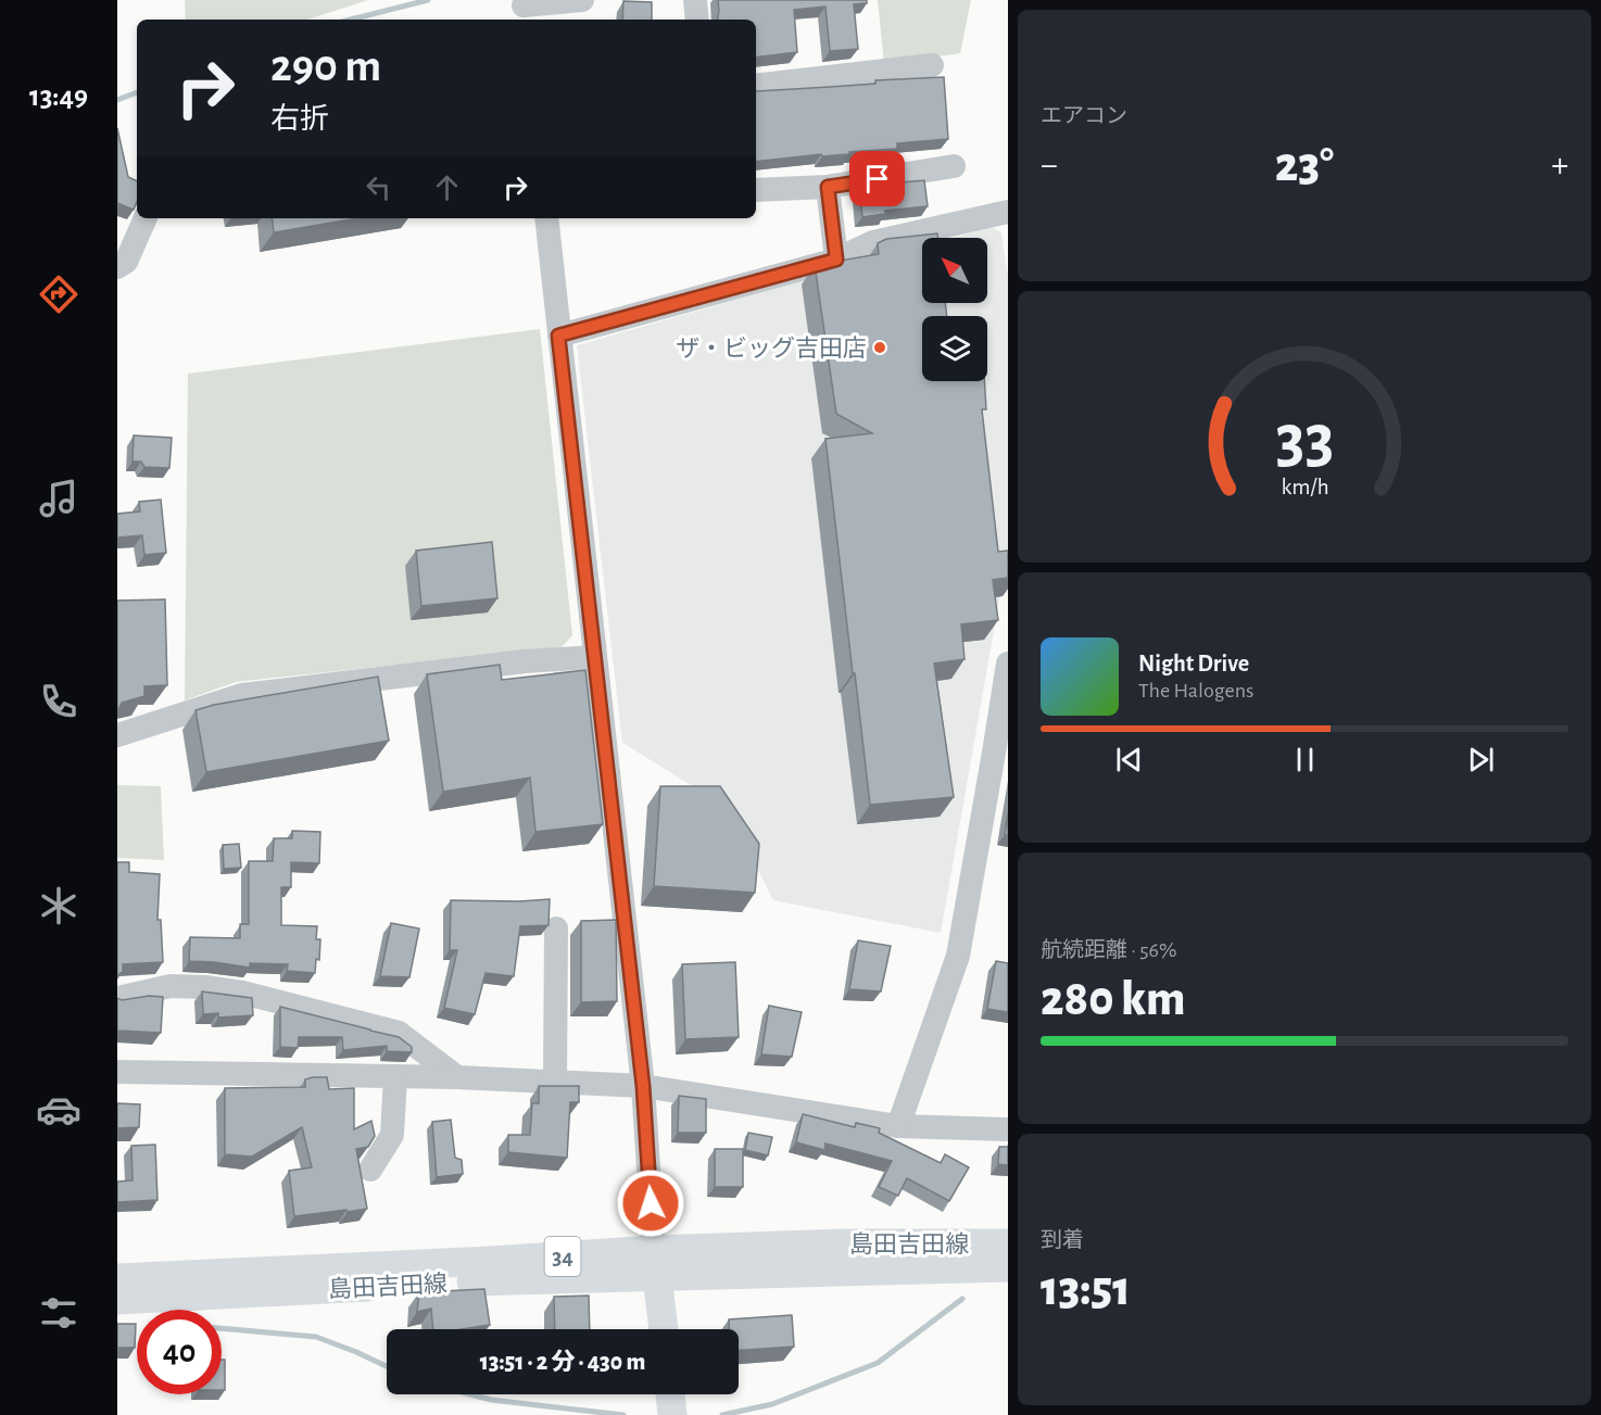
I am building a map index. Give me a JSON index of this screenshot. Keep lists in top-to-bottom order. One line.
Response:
{"streets":{"main road":["島田吉田線","34"]},"places":["ザ・ビッグ吉田店"],"north":"top left","page":{"tabs":"13:49","tile":["エアコン",["航続距離 · 56%","280 km"],["到着","13:51"]],"turn":["290 m","右折"],"heat":["−","23°","+"],"song":["Night Drive","The Halogens"],"limit":"40","trip":"13:51 · 2 分 · 430 m","gauge":["33","km/h"]}}
